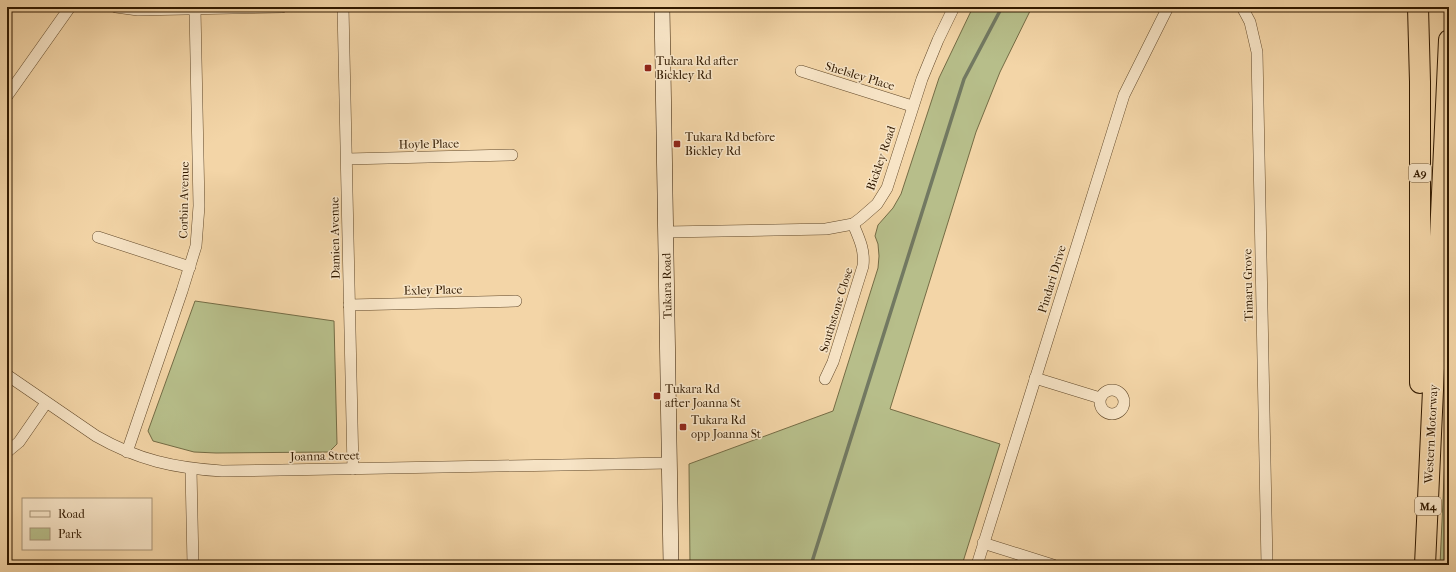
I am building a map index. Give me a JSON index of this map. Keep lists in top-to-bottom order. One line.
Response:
{"streets":{"highway":["A9","Western Motorway","M4"],"street":["Shelsley Place","Hoyle Place","Bickley Road","Corbin Avenue","Damien Avenue","Pindari Drive","Timaru Grove","Tukara Road","Exley Place","Southstone Close","Joanna Street"]},"crossings":[["Shelsley Place","Bickley Road"],["Hoyle Place","Damien Avenue"],["Bickley Road","Tukara Road"],["Bickley Road","Southstone Close"],["A9","Western Motorway"],["Corbin Avenue","Joanna Street"],["Damien Avenue","Exley Place"],["Damien Avenue","Joanna Street"],["Tukara Road","Joanna Street"]],"places":{"transit":["Tukara Rd after Bickley Rd","Tukara Rd before Bickley Rd","Tukara Rd after Joanna St","Tukara Rd opp Joanna St"]},"legend":["Road","Park"]}
